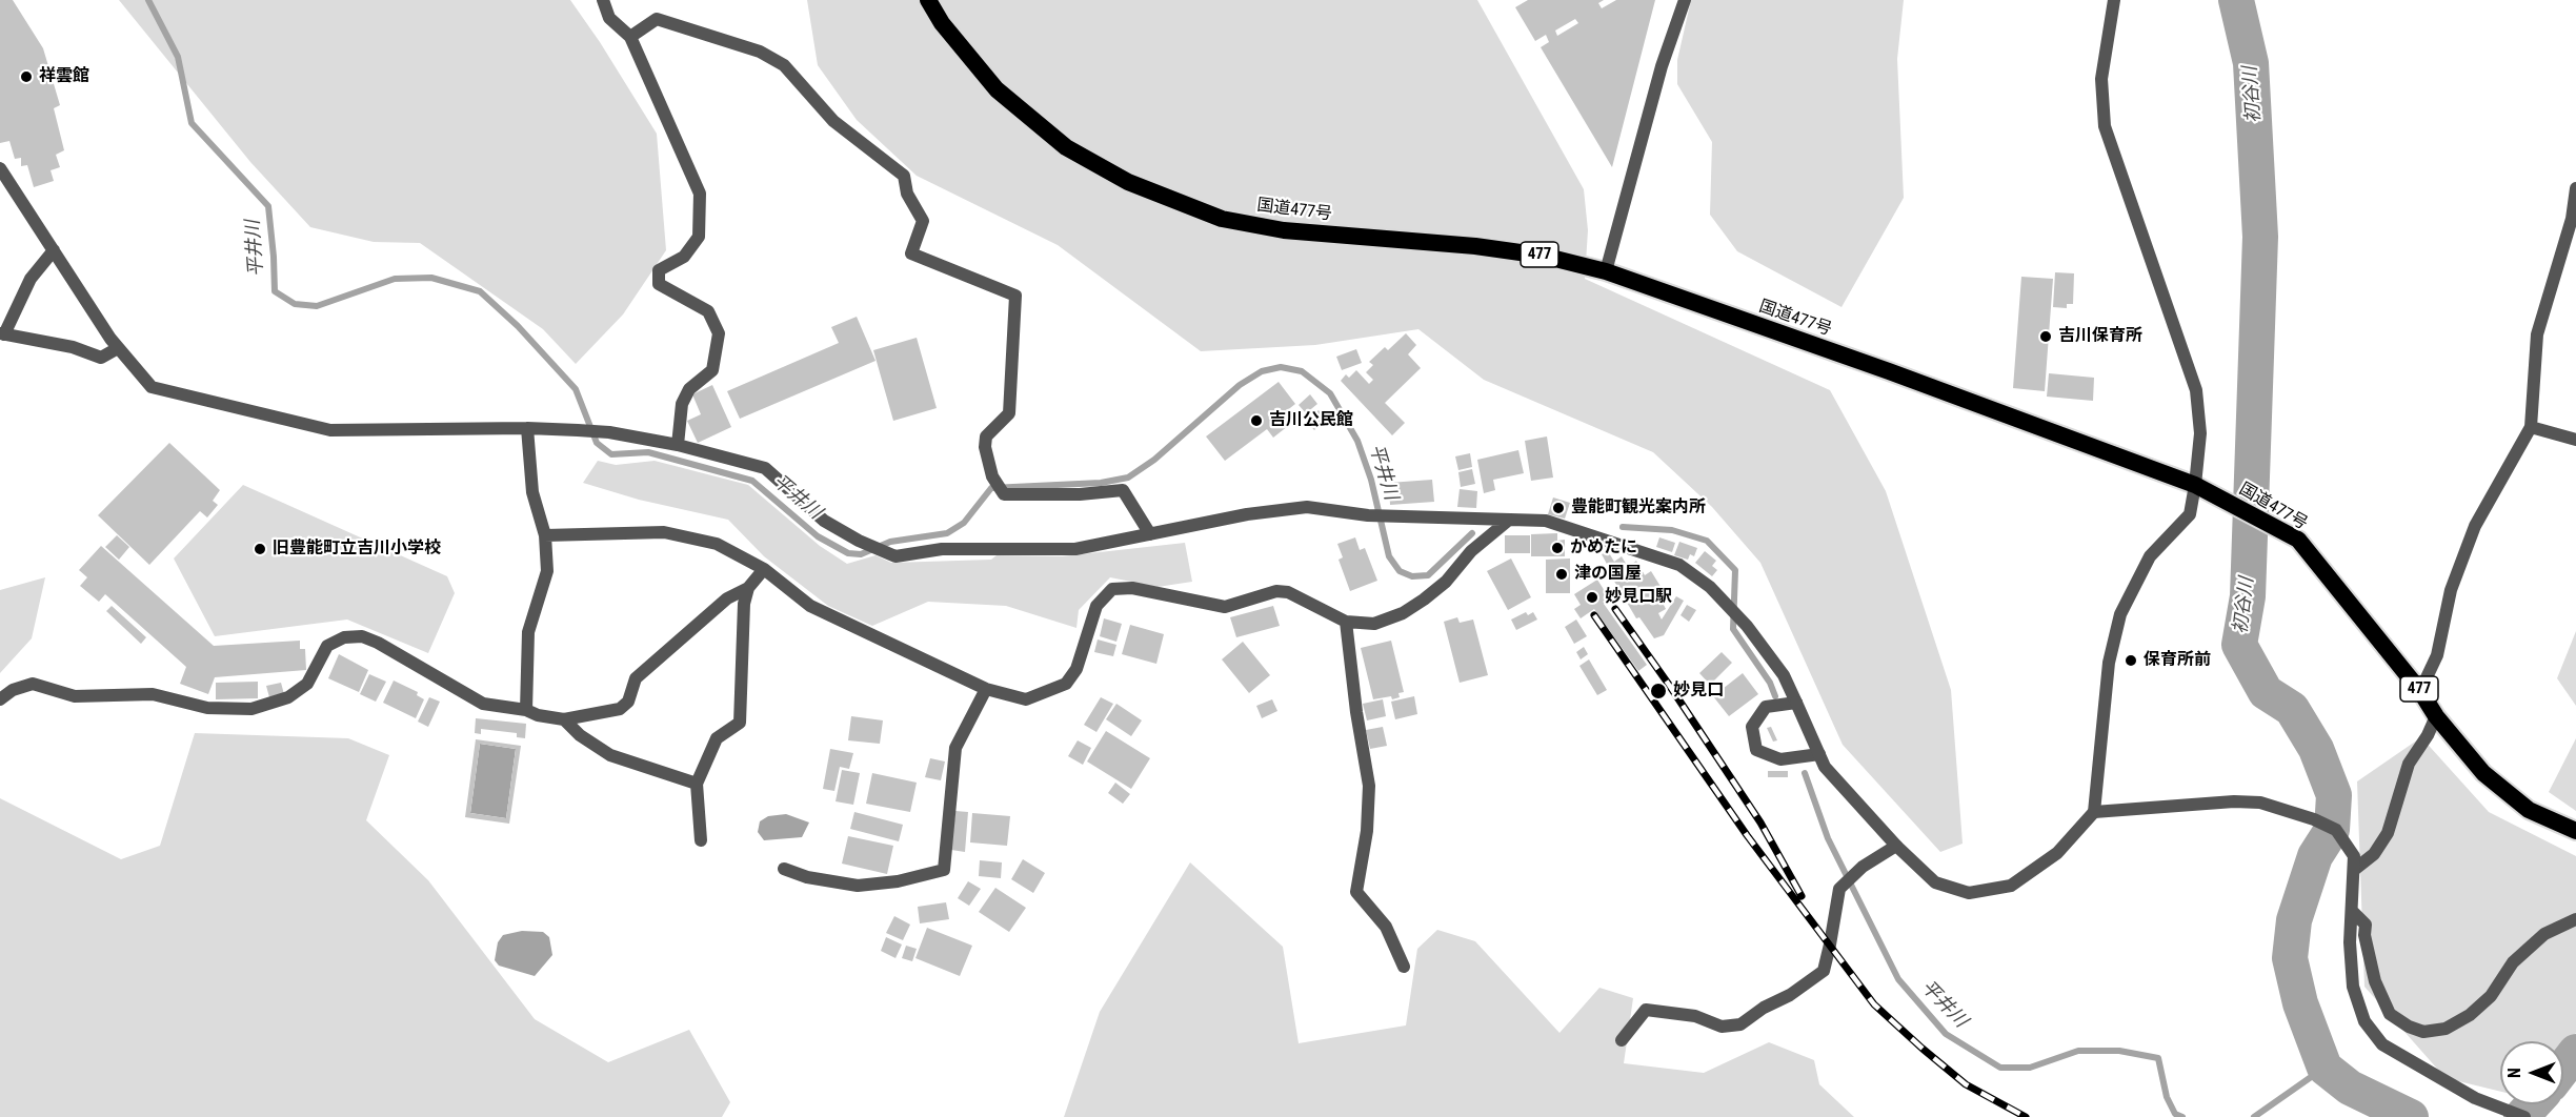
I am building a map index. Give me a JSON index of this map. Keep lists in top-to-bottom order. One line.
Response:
{"streets":{"highway":["国道477号","477"]},"water":["初谷川","平井川"],"places":["祥雲館","吉川保育所","吉川公民館","豊能町観光案内所","かめたに","旧豊能町立吉川小学校","津の国屋","妙見口駅","保育所前","妙見口"],"north":"left"}
